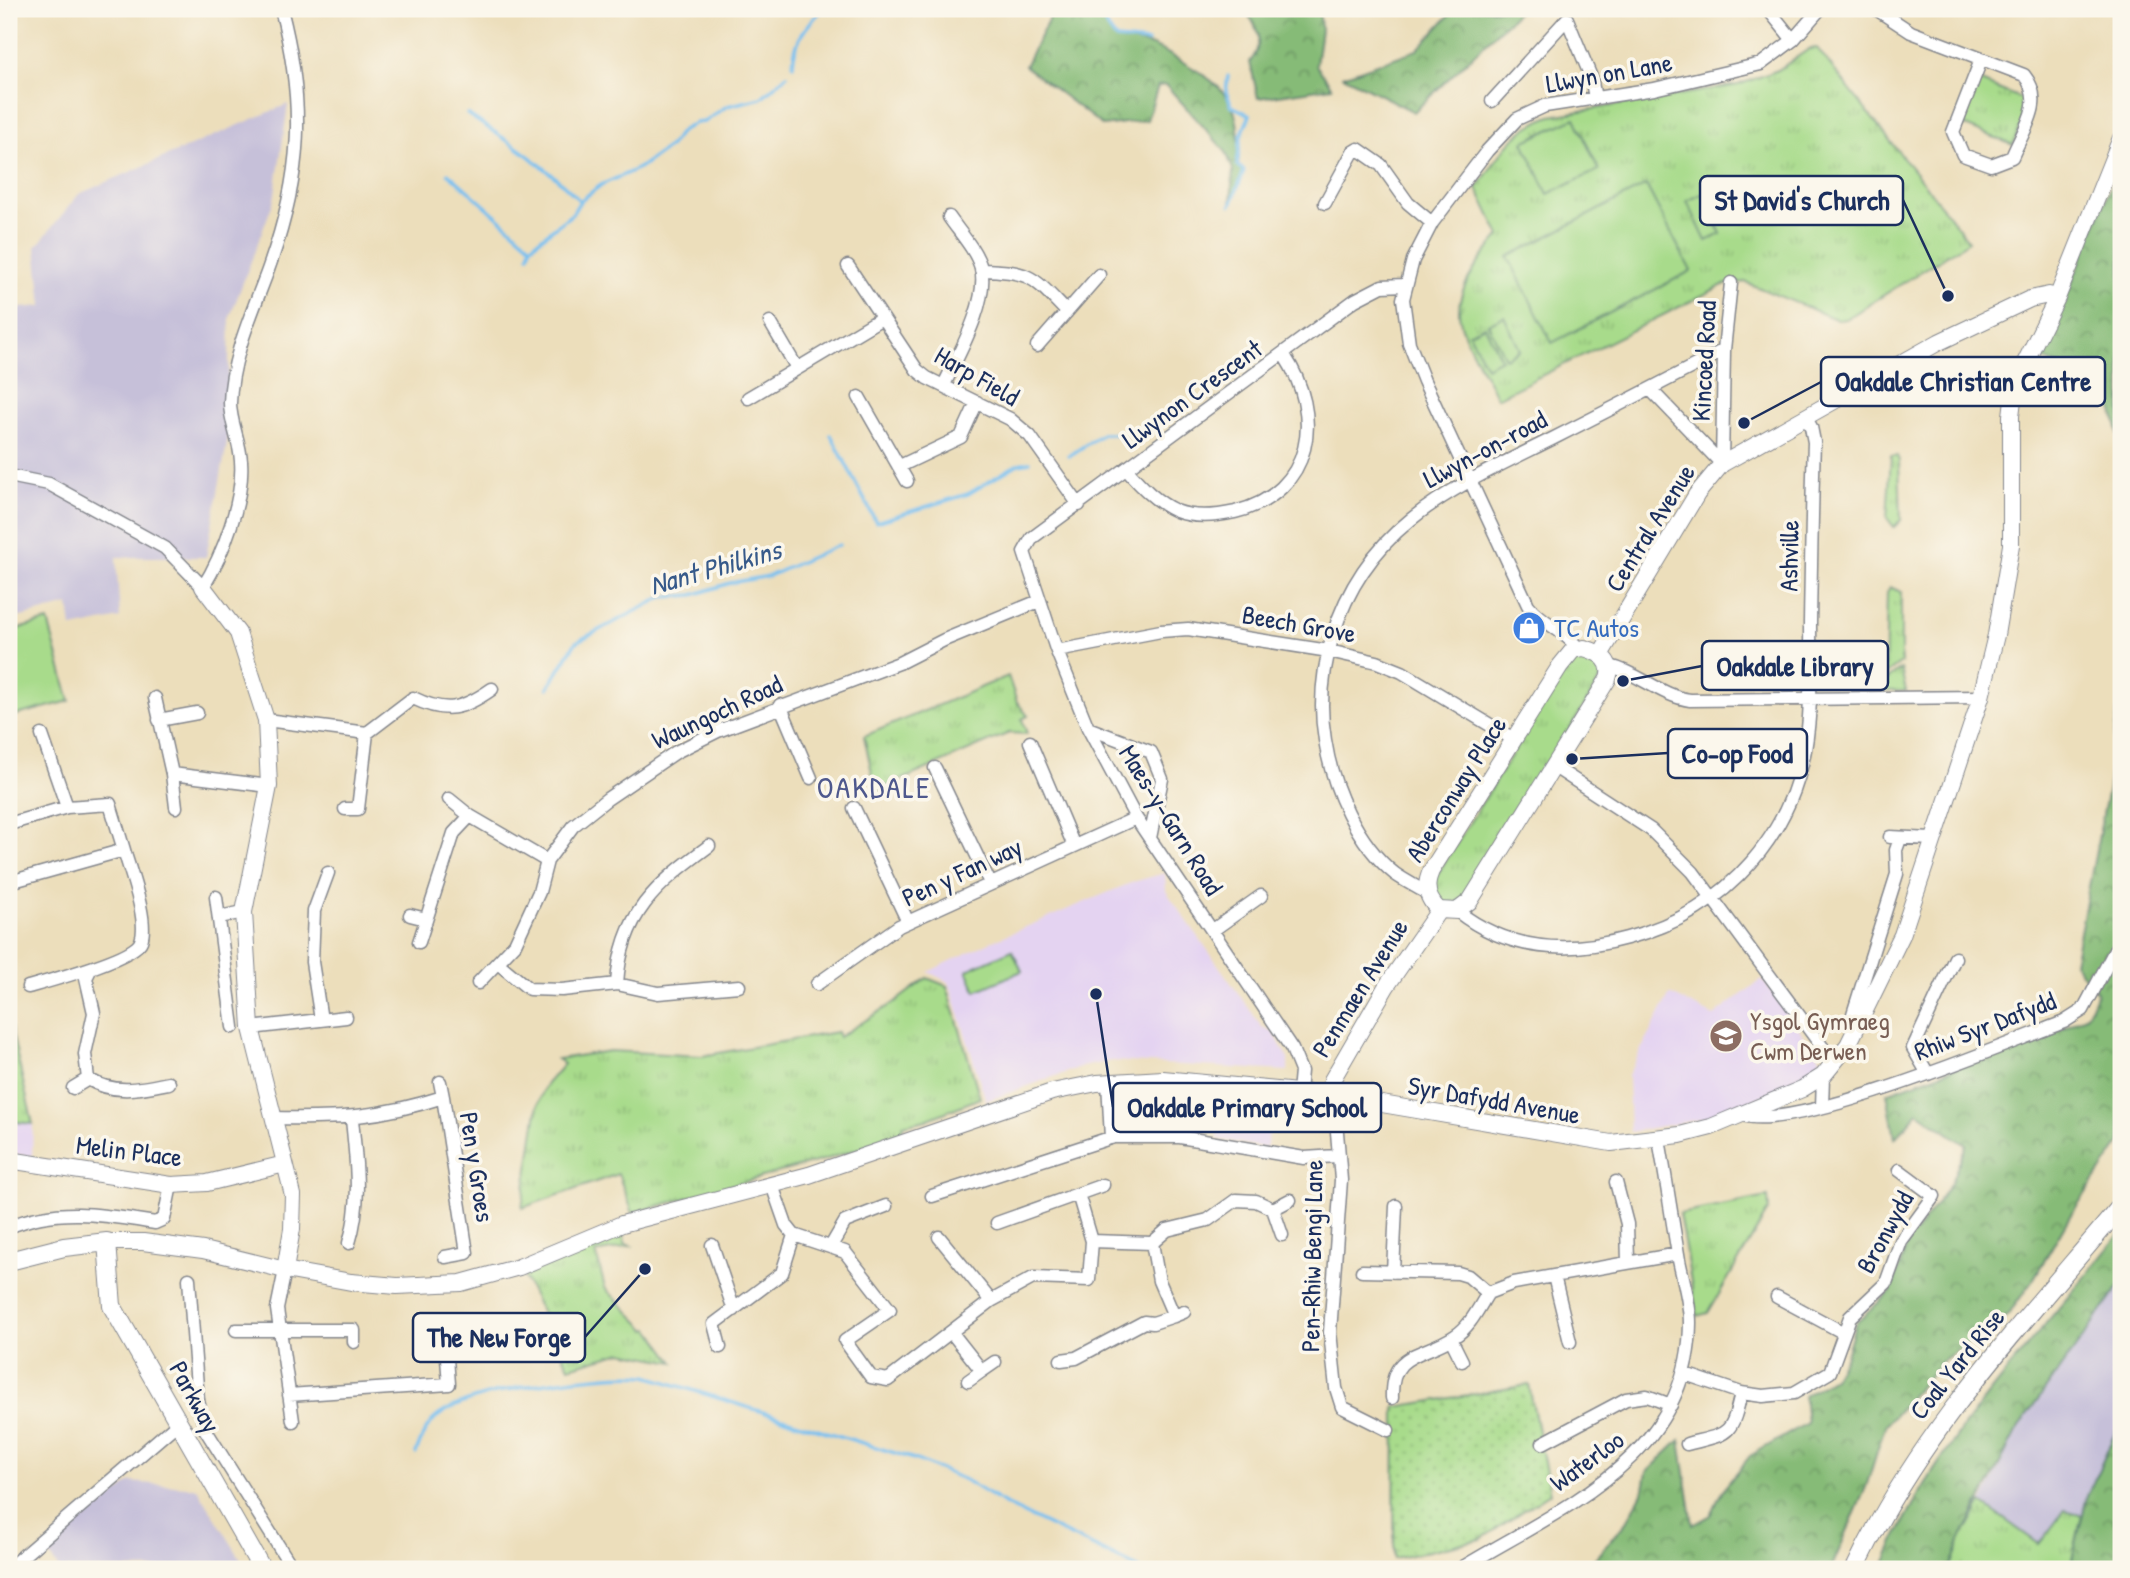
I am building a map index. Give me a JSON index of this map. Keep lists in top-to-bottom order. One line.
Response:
{"streets":{"main road":["Coal Yard Rise","Parkway"],"street":["Llwyn on Lane","Kincoed Road","Harp Field","Llwynon Crescent","Llwyn-on-road","Central Avenue","Ashville","Beech Grove","Waungoch Road","Aberconway Place","Maes-y-Garn Road","Pen y Fan way","Penmaen Avenue","Rhiw Syr Dafydd","Syr Dafydd Avenue","Melin Place","Pen y Groes","Bronwydd","Pen-Rhiw Bengi Lane","Waterloo"]},"crossings":[["Llwyn on Lane","Llwynon Crescent"],["Llwyn on Lane","Llwyn-on-road"],["Llwyn on Lane","Aberconway Place"],["Kincoed Road","Llwyn-on-road"],["Kincoed Road","Central Avenue"],["Harp Field","Llwynon Crescent"],["Llwynon Crescent","Maes-y-Garn Road"],["Llwyn-on-road","Beech Grove"],["Llwyn-on-road","Aberconway Place"],["Central Avenue","Ashville"],["Beech Grove","Aberconway Place"],["Beech Grove","Maes-y-Garn Road"],["Waungoch Road","Maes-y-Garn Road"],["Aberconway Place","Penmaen Avenue"],["Maes-y-Garn Road","Pen y Fan way"],["Maes-y-Garn Road","Syr Dafydd Avenue"],["Penmaen Avenue","Syr Dafydd Avenue"],["Penmaen Avenue","Pen-Rhiw Bengi Lane"],["Rhiw Syr Dafydd","Syr Dafydd Avenue"],["Syr Dafydd Avenue","Pen-Rhiw Bengi Lane"],["Syr Dafydd Avenue","Parkway"],["Syr Dafydd Avenue","Waterloo"],["Bronwydd","Waterloo"]],"districts":["OAKDALE"],"water":["Nant Philkins"],"places":{"other":["St David's Church","Oakdale Christian Centre","Oakdale Library","Co-op Food","Oakdale Primary School","The New Forge"],"shop":["TC Autos"],"school or university":["Ysgol Gymraeg Cwm Derwen"]}}
